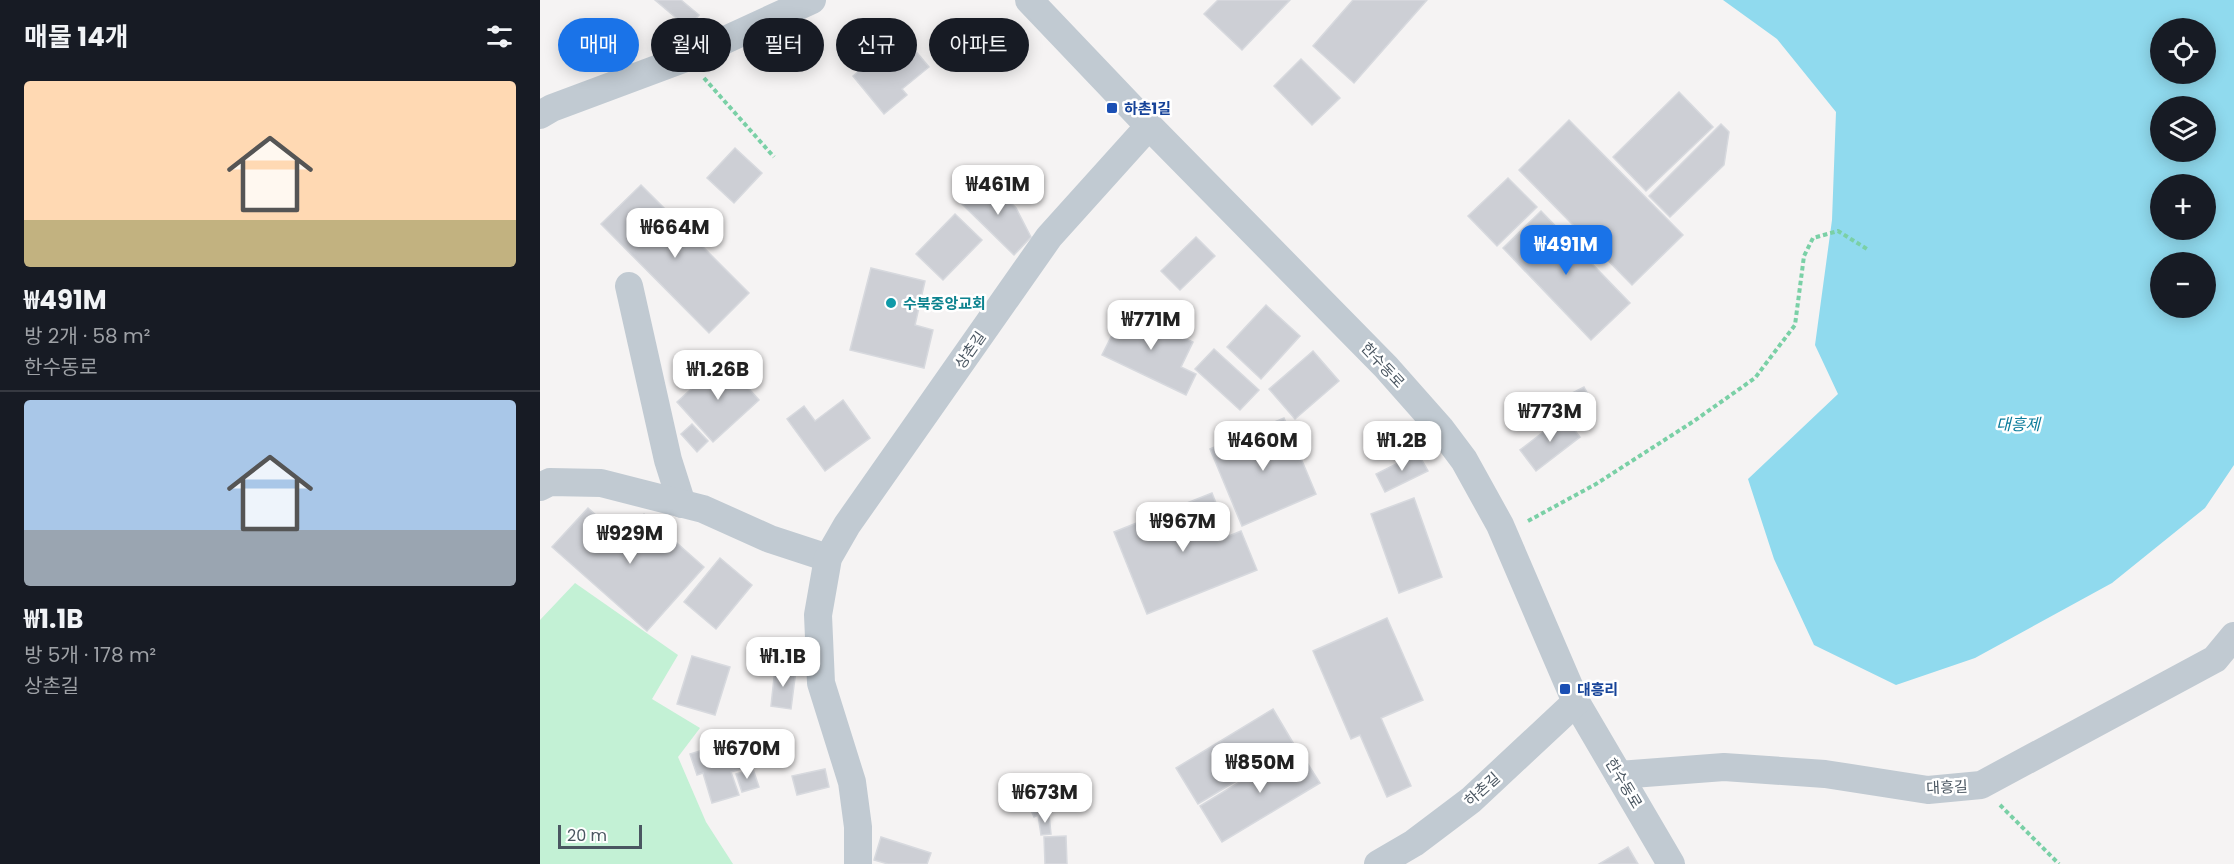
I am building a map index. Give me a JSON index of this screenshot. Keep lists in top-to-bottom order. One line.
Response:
{"streets":{"street":["상촌길","한수동로","대흥길","하촌길"]},"crossings":[["상촌길","한수동로"],["한수동로","대흥길"],["한수동로","하촌길"]],"water":["대흥제"],"places":{"transit":["하촌1길","대흥리"],"other":["수북중앙교회"]},"scale_bar":"20 m","page":{"heading":"매물 14개","map_buttons":["+","−"],"chip":["매매","월세","필터","신규","아파트"],"list":[{"name":"₩491M","note":"방 2개 · 58 m² · 한수동로"},{"name":"₩1.1B","note":"방 5개 · 178 m² · 상촌길"}],"price":["₩461M","₩664M","₩491M","₩771M","₩1.26B","₩773M","₩460M","₩1.2B","₩967M","₩929M","₩1.1B","₩670M","₩850M","₩673M"],"scale":"20 m"}}
